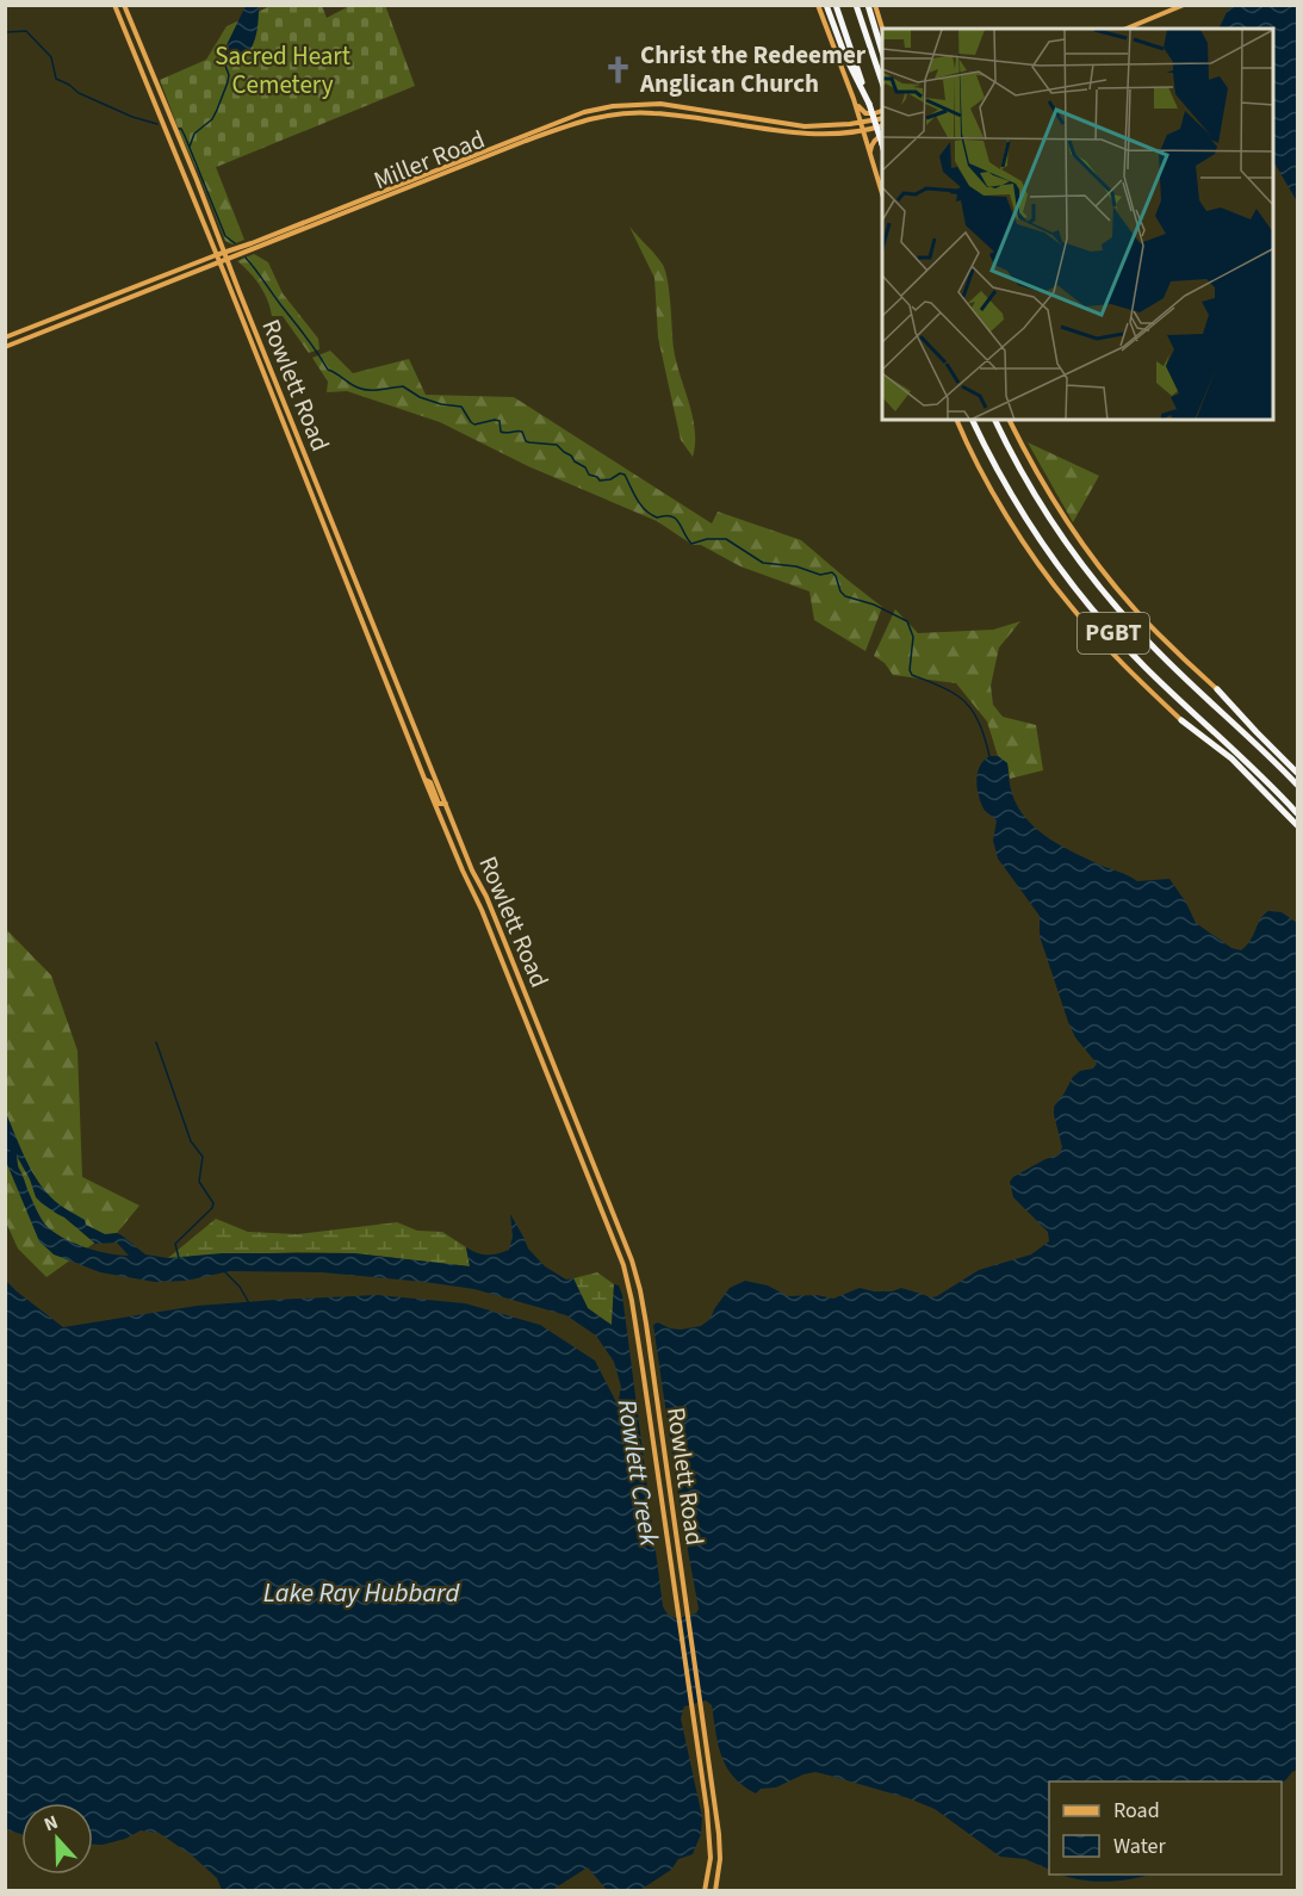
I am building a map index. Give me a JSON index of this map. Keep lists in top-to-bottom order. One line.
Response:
{"streets":{"highway":["PGBT"],"main road":["Miller Road","Rowlett Road"]},"crossings":[["Miller Road","Rowlett Road"]],"water":["Rowlett Creek","Lake Ray Hubbard"],"parks":["Sacred Heart Cemetery"],"places":{"church":["Christ the Redeemer Anglican Church"]},"legend":["Road","Water"],"north":"top"}
